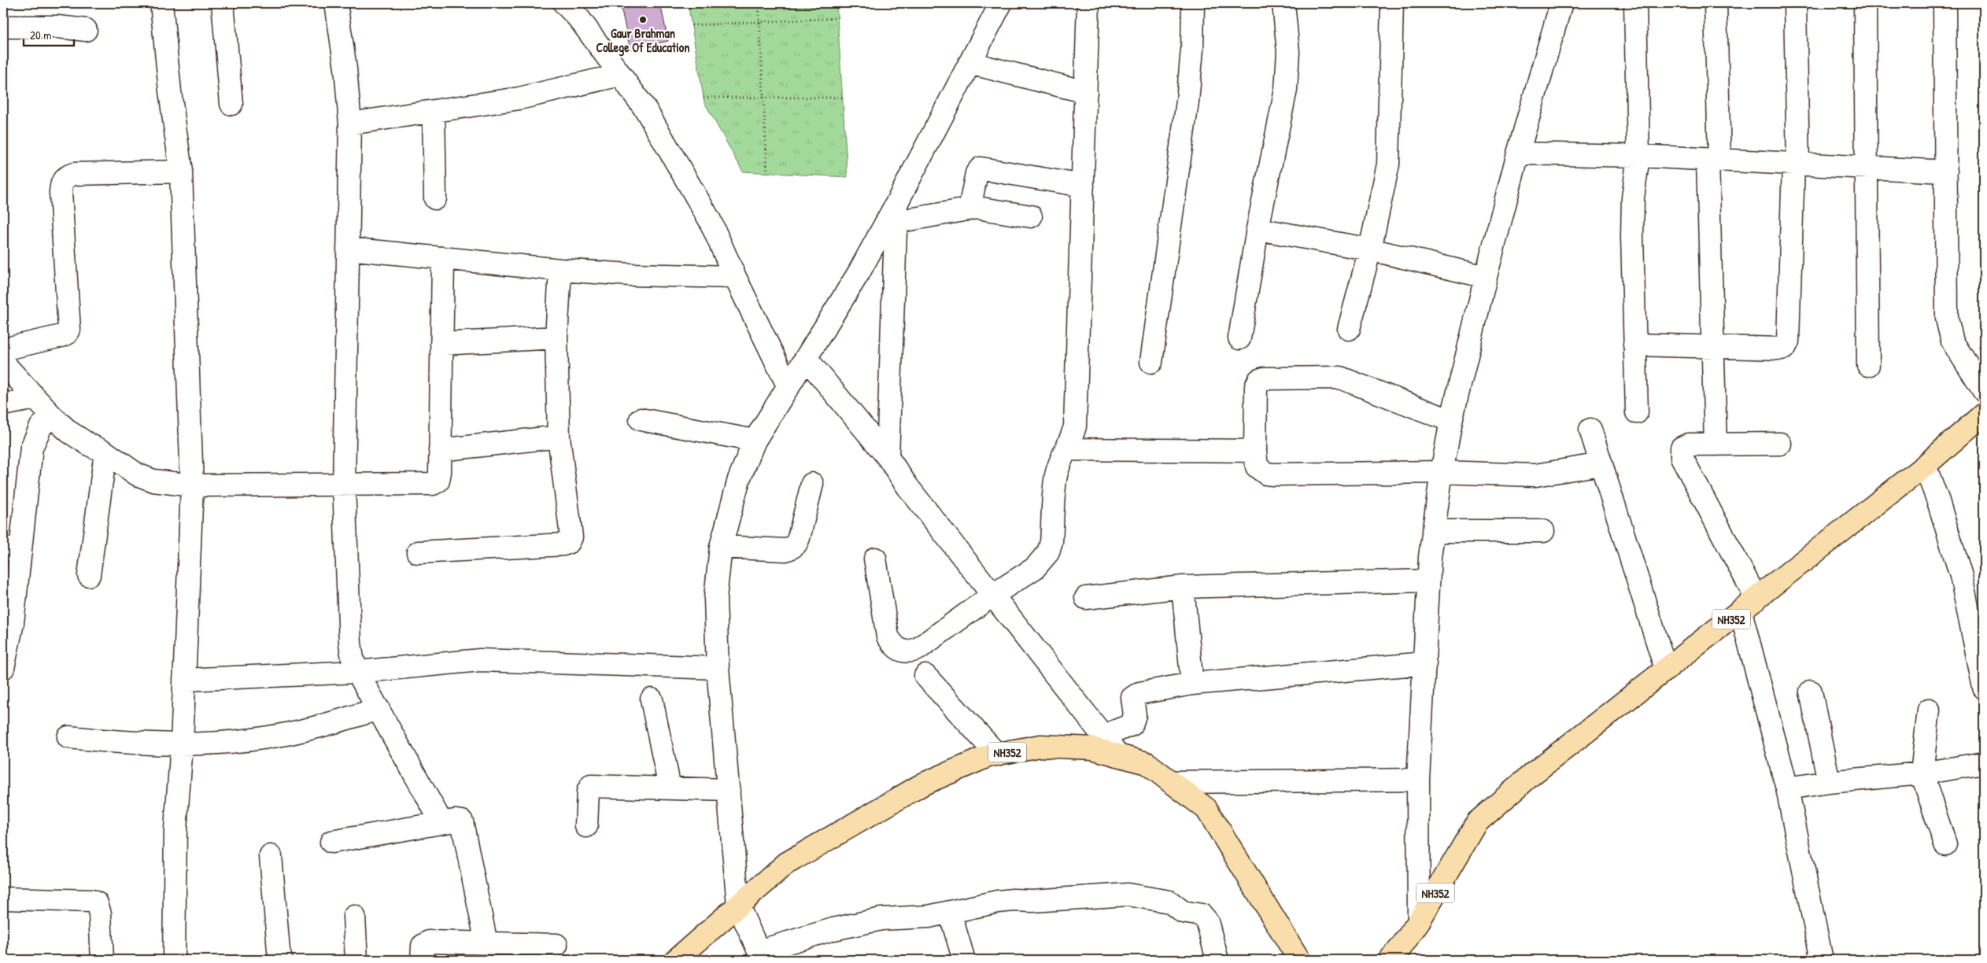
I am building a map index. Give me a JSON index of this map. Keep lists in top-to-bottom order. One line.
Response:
{"streets":{"highway":["NH352"]},"places":["Gaur Brahman College Of Education"],"scale_bar":"20 m"}
